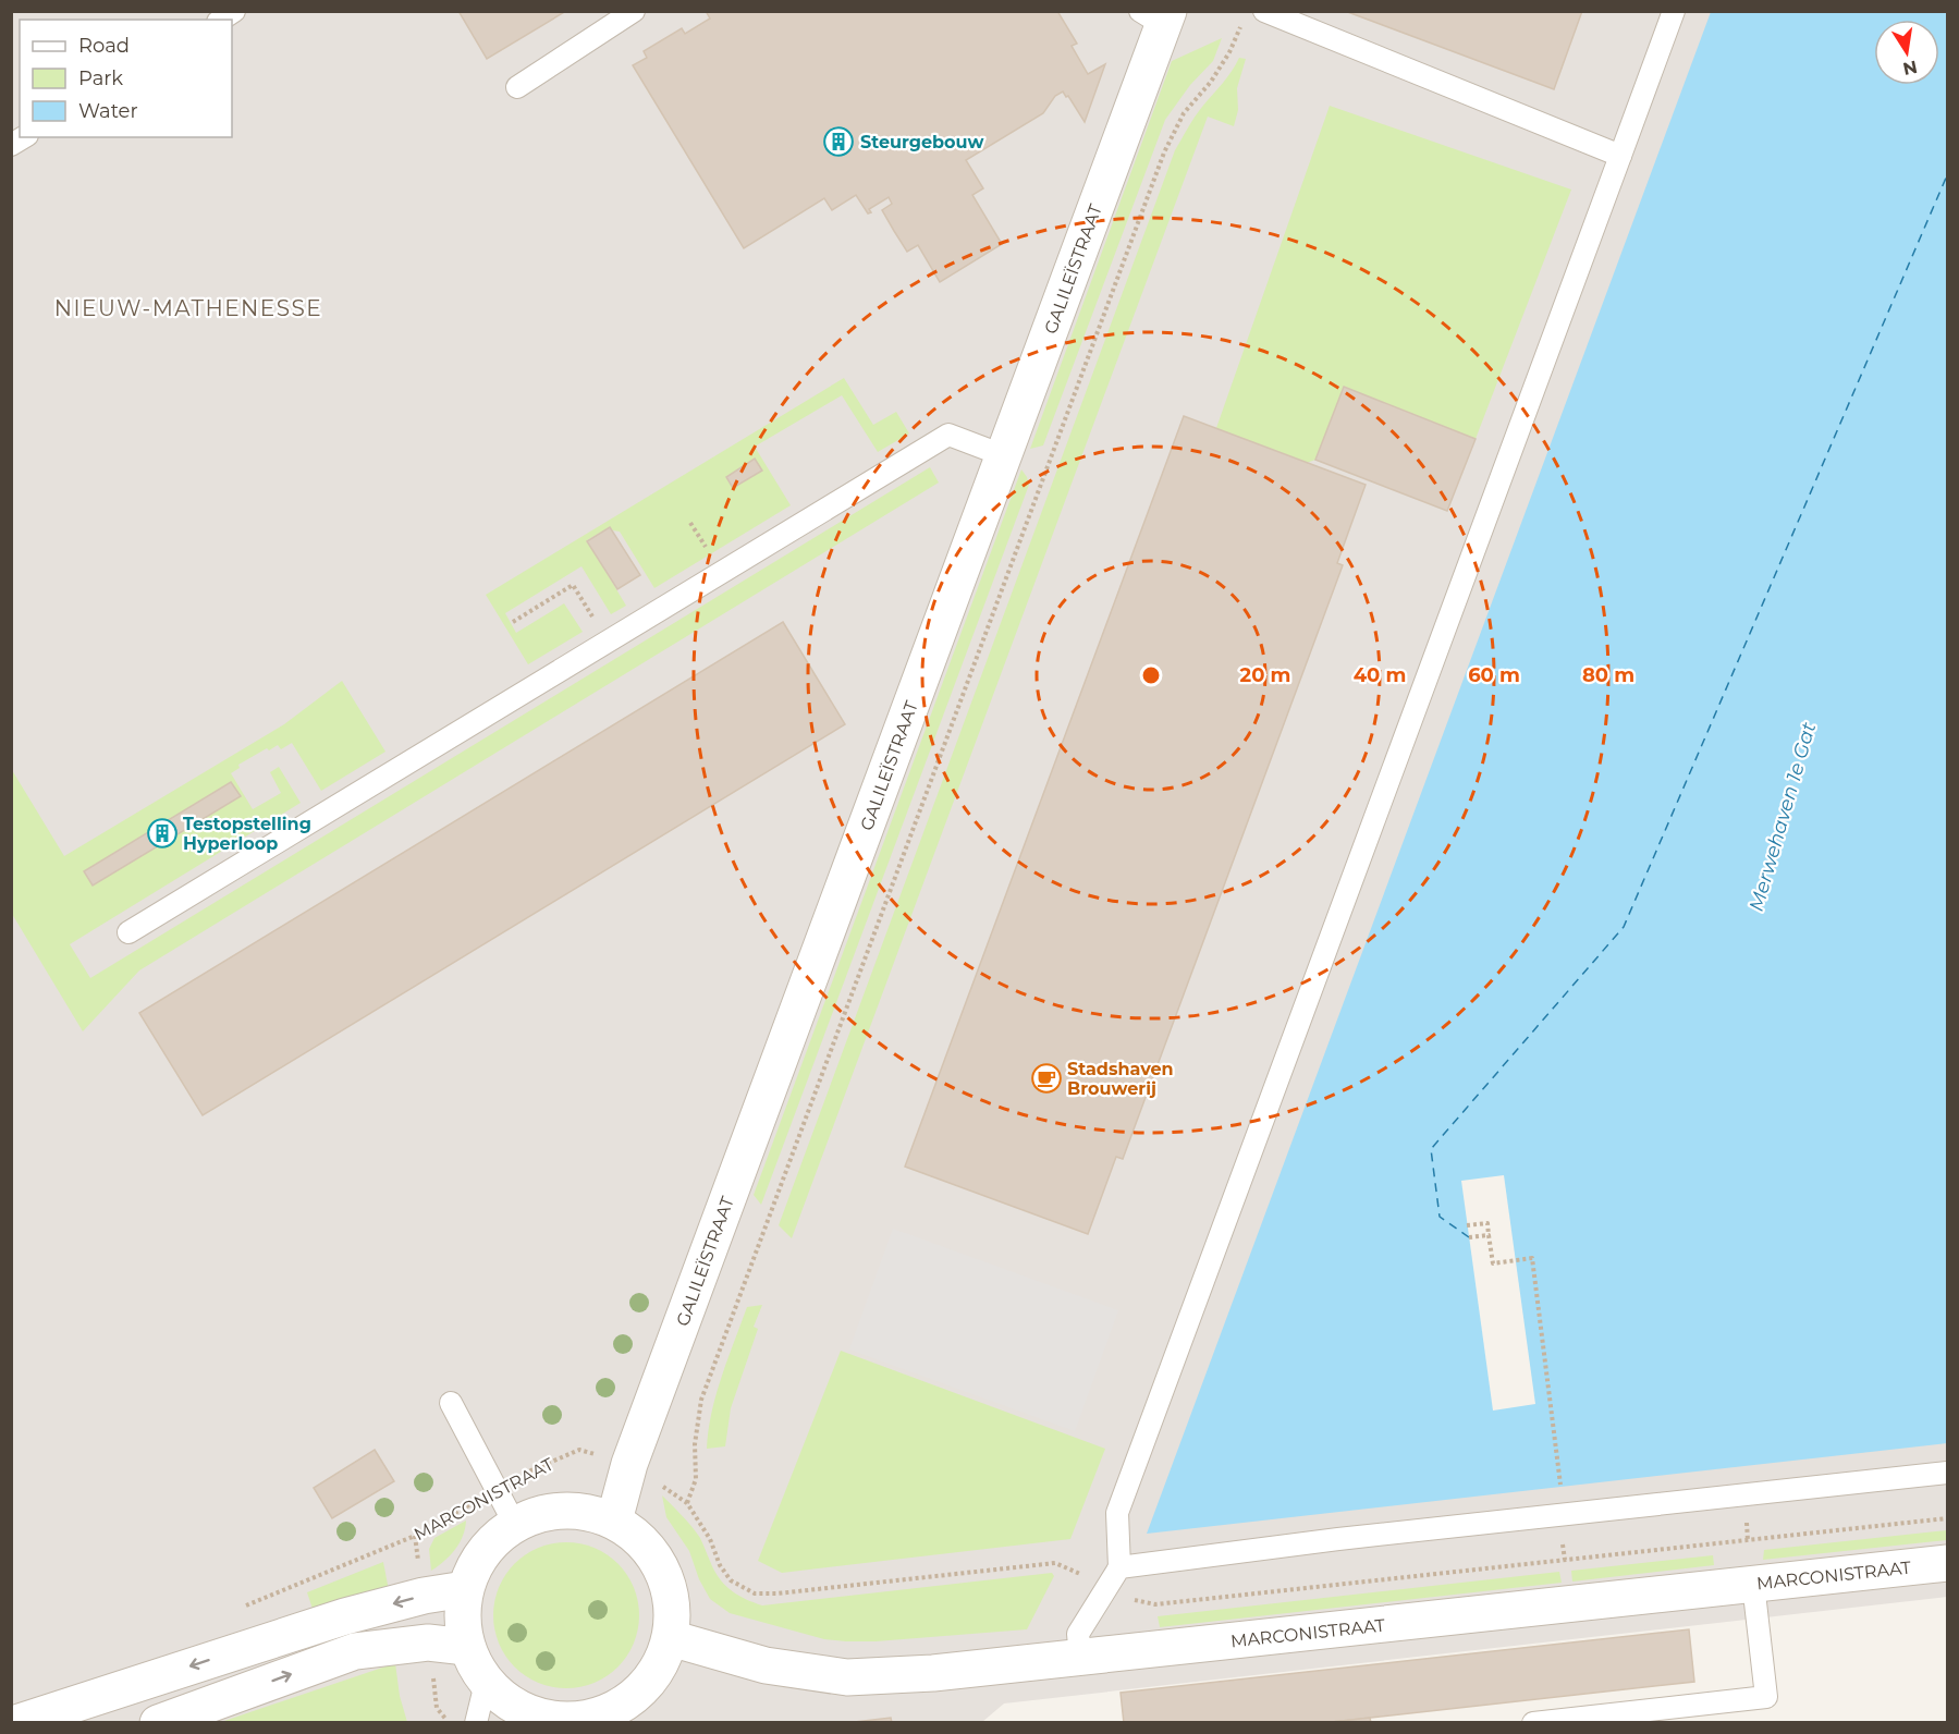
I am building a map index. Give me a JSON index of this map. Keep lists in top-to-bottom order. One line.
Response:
{"streets":{"street":["GALILEÏSTRAAT","MARCONISTRAAT"]},"crossings":[["GALILEÏSTRAAT","MARCONISTRAAT"]],"districts":["NIEUW-MATHENESSE"],"water":["Merwehaven 1e Gat"],"places":{"building":["Steurgebouw","Testopstelling Hyperloop"],"cafe":["Stadshaven Brouwerij"]},"legend":["Road","Park","Water"],"north":"bottom","rings":["20 m","40 m","60 m","80 m"]}
